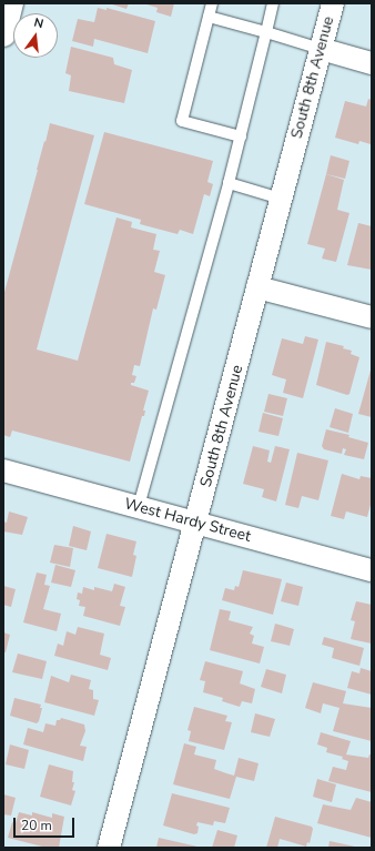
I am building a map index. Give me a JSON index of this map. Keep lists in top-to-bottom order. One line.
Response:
{"streets":{"street":["South 8th Avenue","West Hardy Street"]},"crossings":[["South 8th Avenue","West Hardy Street"]],"scale_bar":"20 m","north":"top"}
